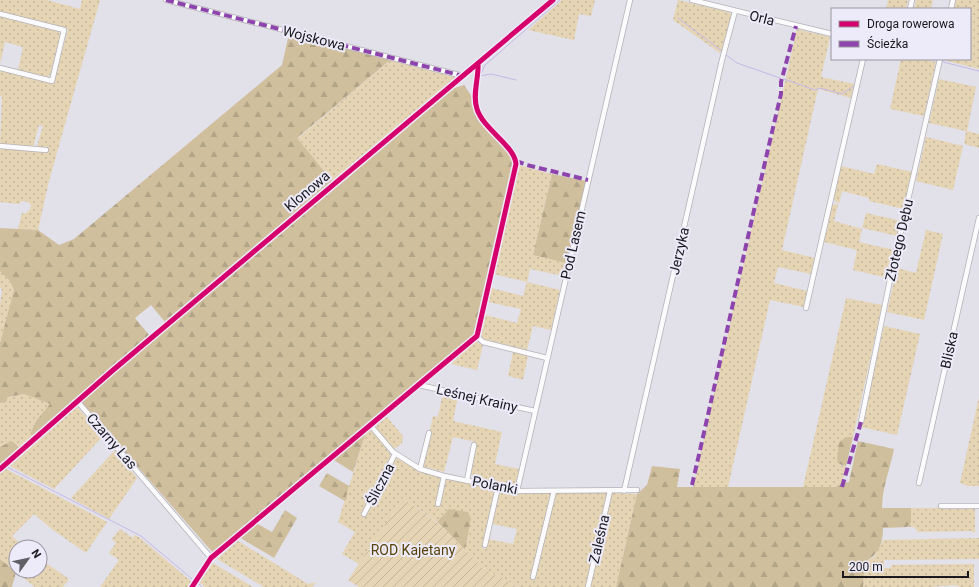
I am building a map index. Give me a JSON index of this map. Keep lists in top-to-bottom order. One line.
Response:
{"streets":{"street":["Orla","Wojskowa","Klonowa","Złotego Dębu","Pod Lasem","Jerzyka","Bliska","Leśnej Krainy","Czarny Las","Śliczna","Polanki","Zaleśna"]},"crossings":[["Orla","Jerzyka"],["Wojskowa","Klonowa"],["Klonowa","Czarny Las"],["Pod Lasem","Leśnej Krainy"],["Pod Lasem","Polanki"],["Jerzyka","Polanki"],["Śliczna","Polanki"],["Polanki","Zaleśna"]],"parks":["ROD Kajetany"],"legend":["Droga rowerowa","Ścieżka"],"scale_bar":"200 m","north":"top right"}
